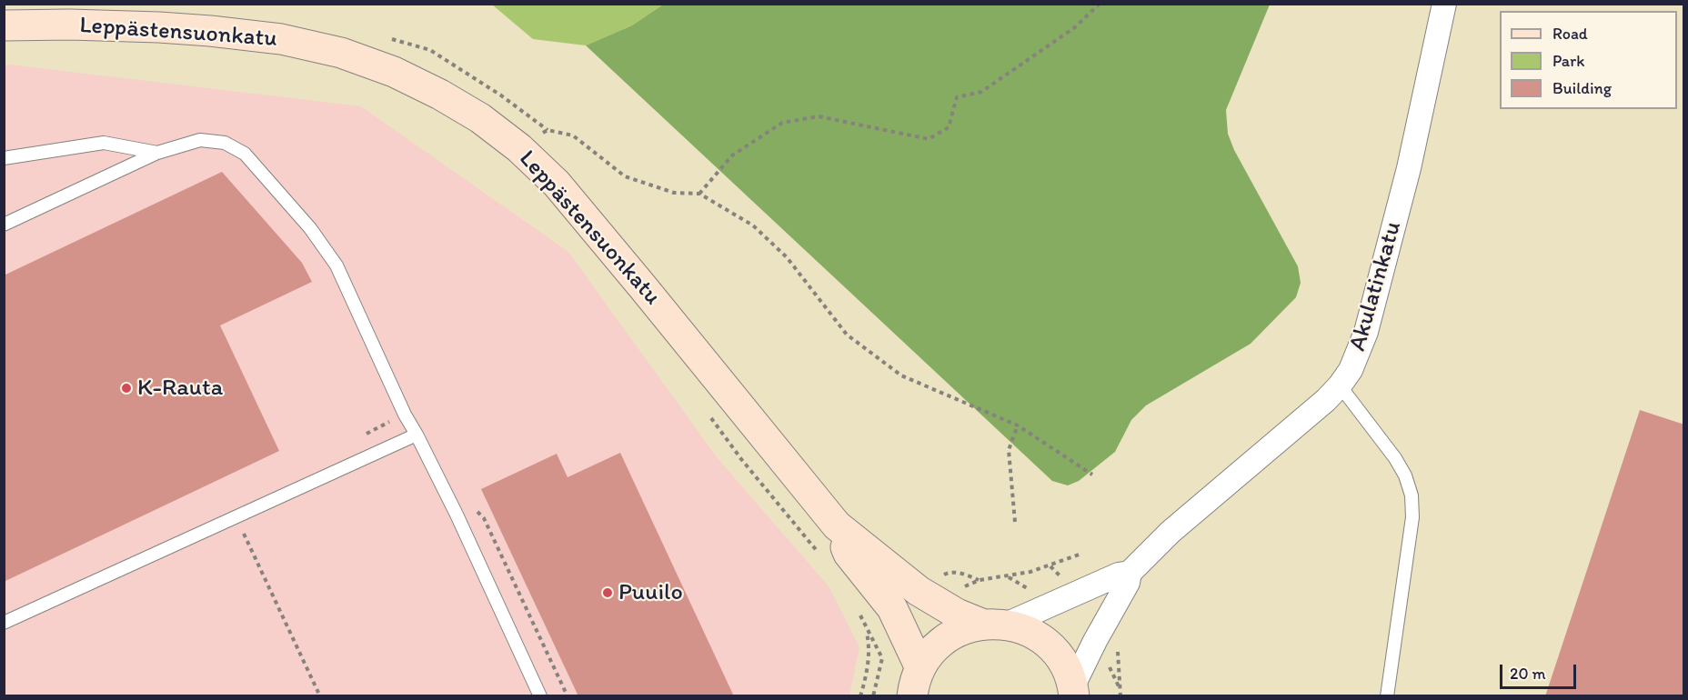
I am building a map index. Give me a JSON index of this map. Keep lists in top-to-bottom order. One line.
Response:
{"streets":{"main road":["Leppästensuonkatu"],"street":["Akulatinkatu"]},"crossings":[["Leppästensuonkatu","Akulatinkatu"]],"places":["K-Rauta","Puuilo"],"legend":["Road","Park","Building"],"scale_bar":"20 m"}
